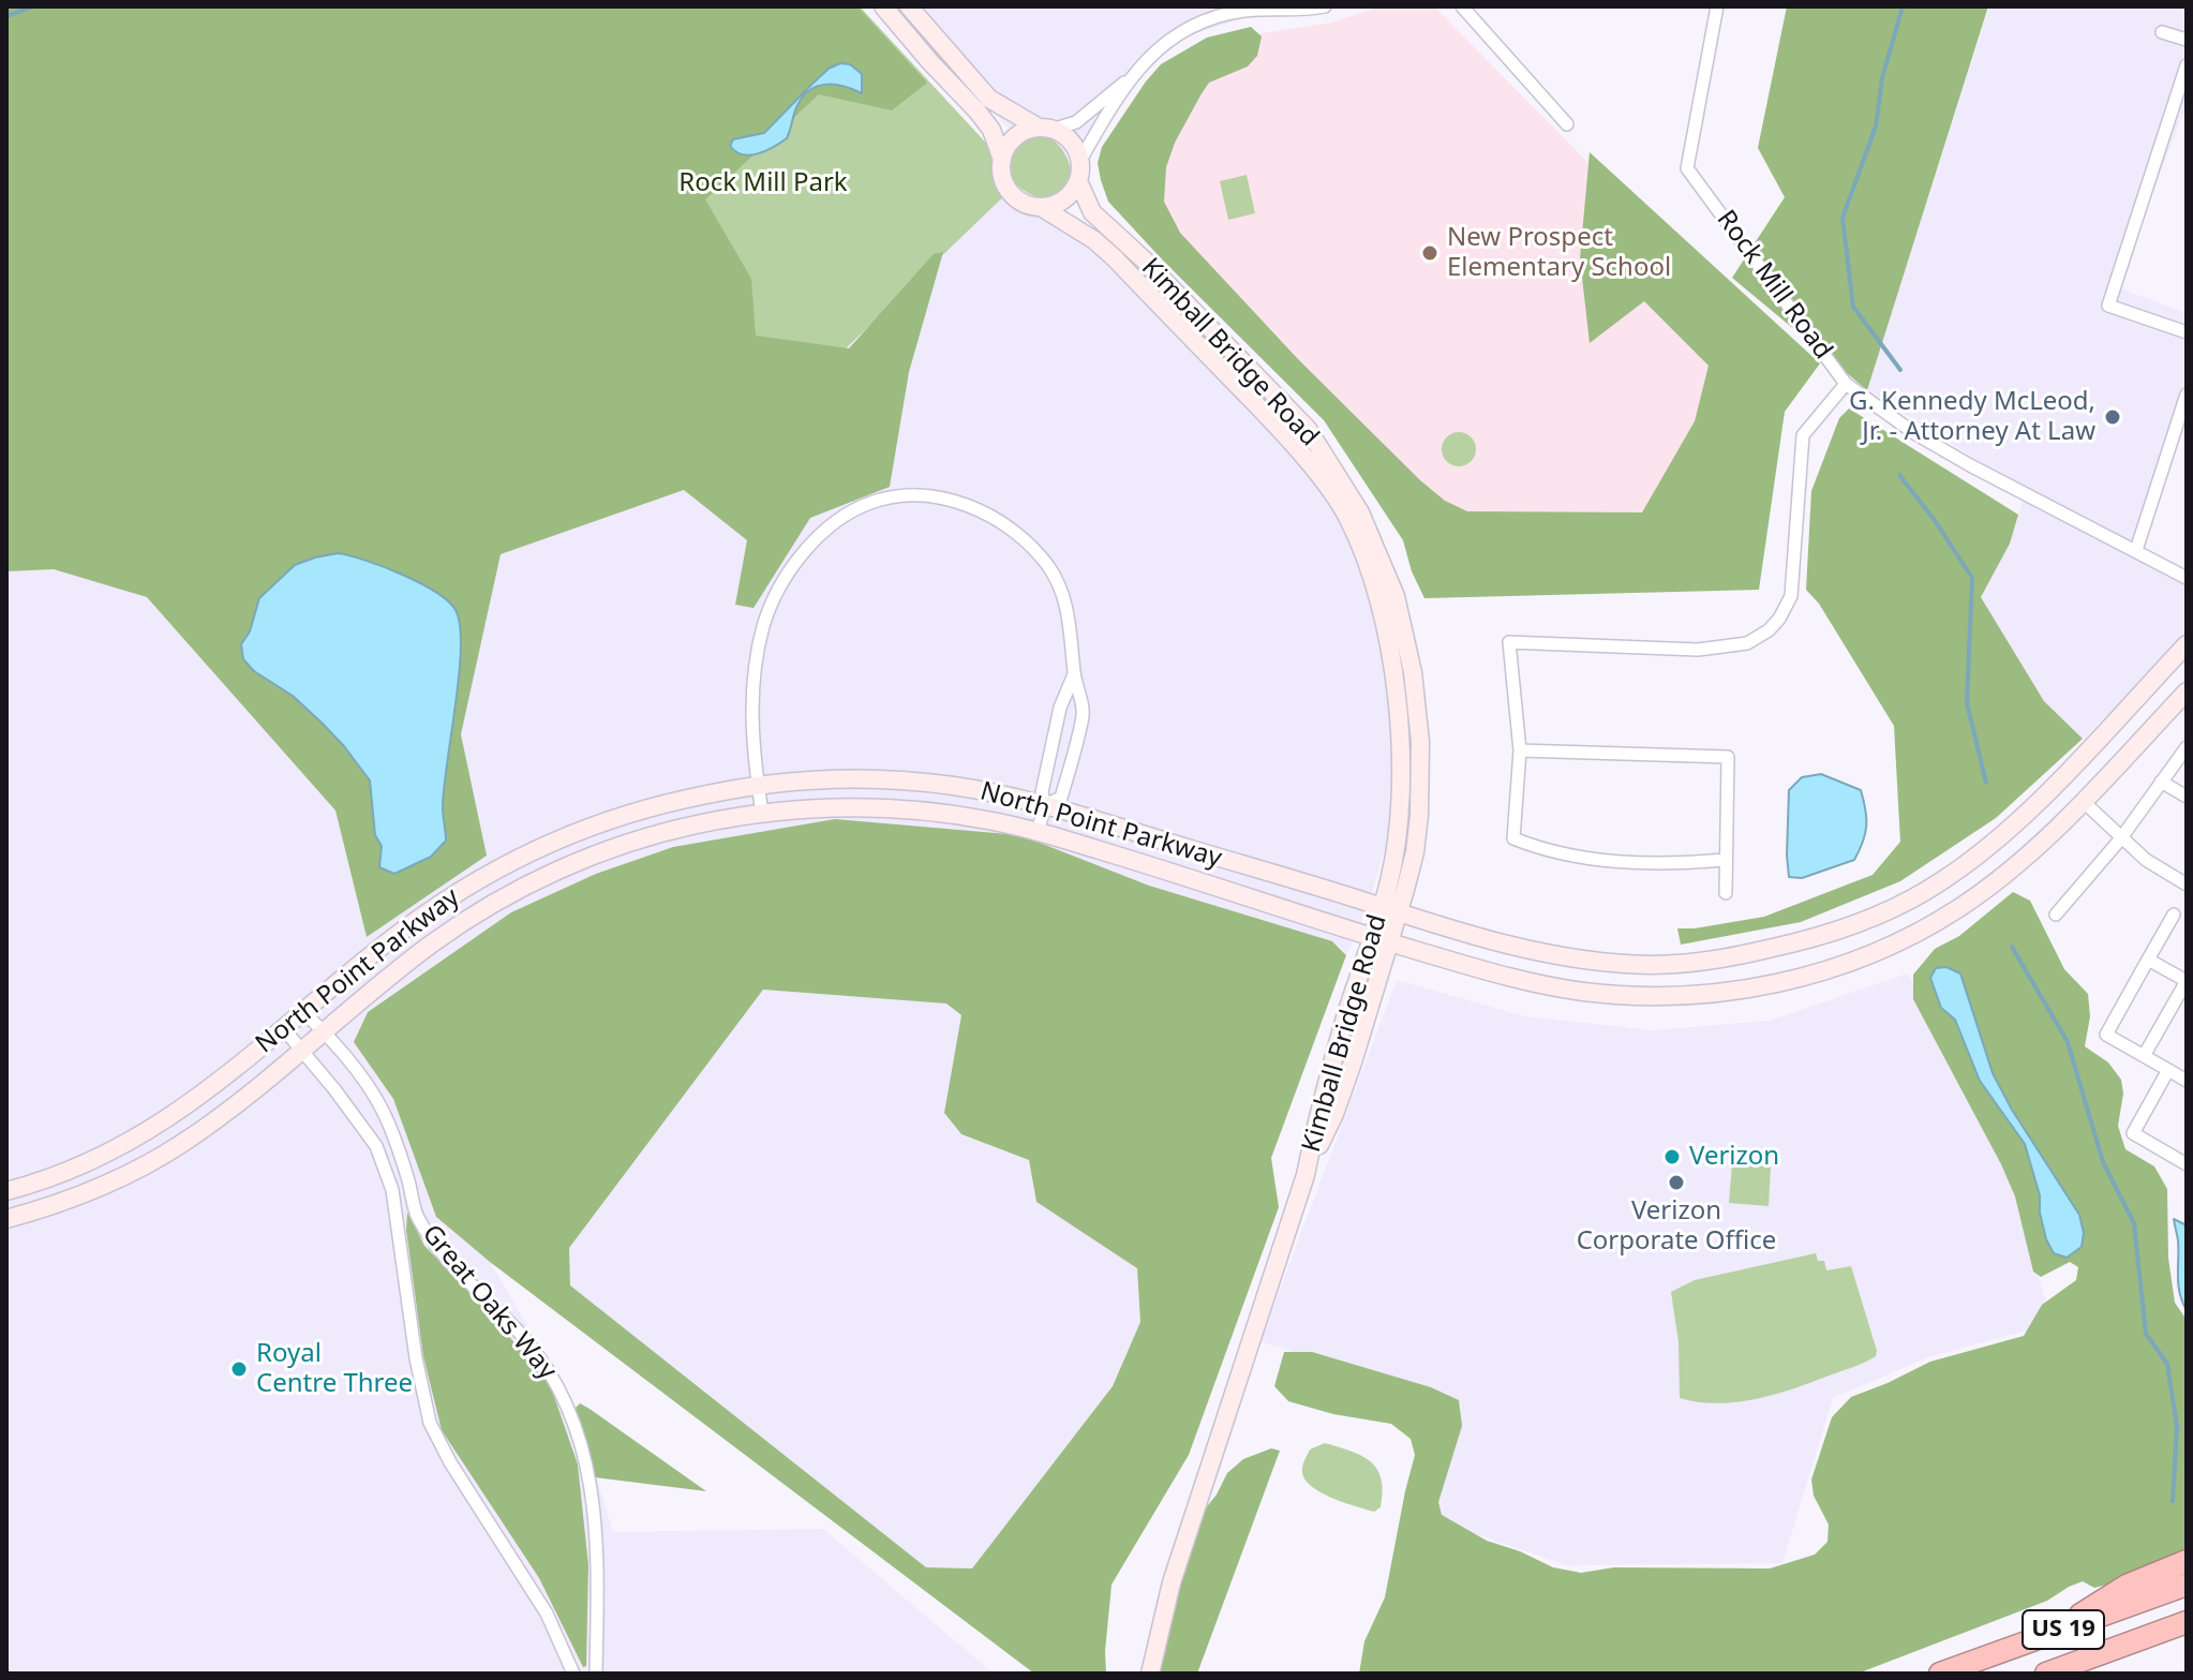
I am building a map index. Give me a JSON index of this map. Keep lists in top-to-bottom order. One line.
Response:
{"streets":{"highway":["US 19"],"street":["Rock Mill Road","Kimball Bridge Road","North Point Parkway","Great Oaks Way"]},"crossings":[["Kimball Bridge Road","North Point Parkway"],["North Point Parkway","Great Oaks Way"]],"parks":["Rock Mill Park"],"places":["New Prospect Elementary School","G. Kennedy McLeod, Jr. - Attorney At Law","Verizon","Verizon Corporate Office","Royal Centre Three"]}
